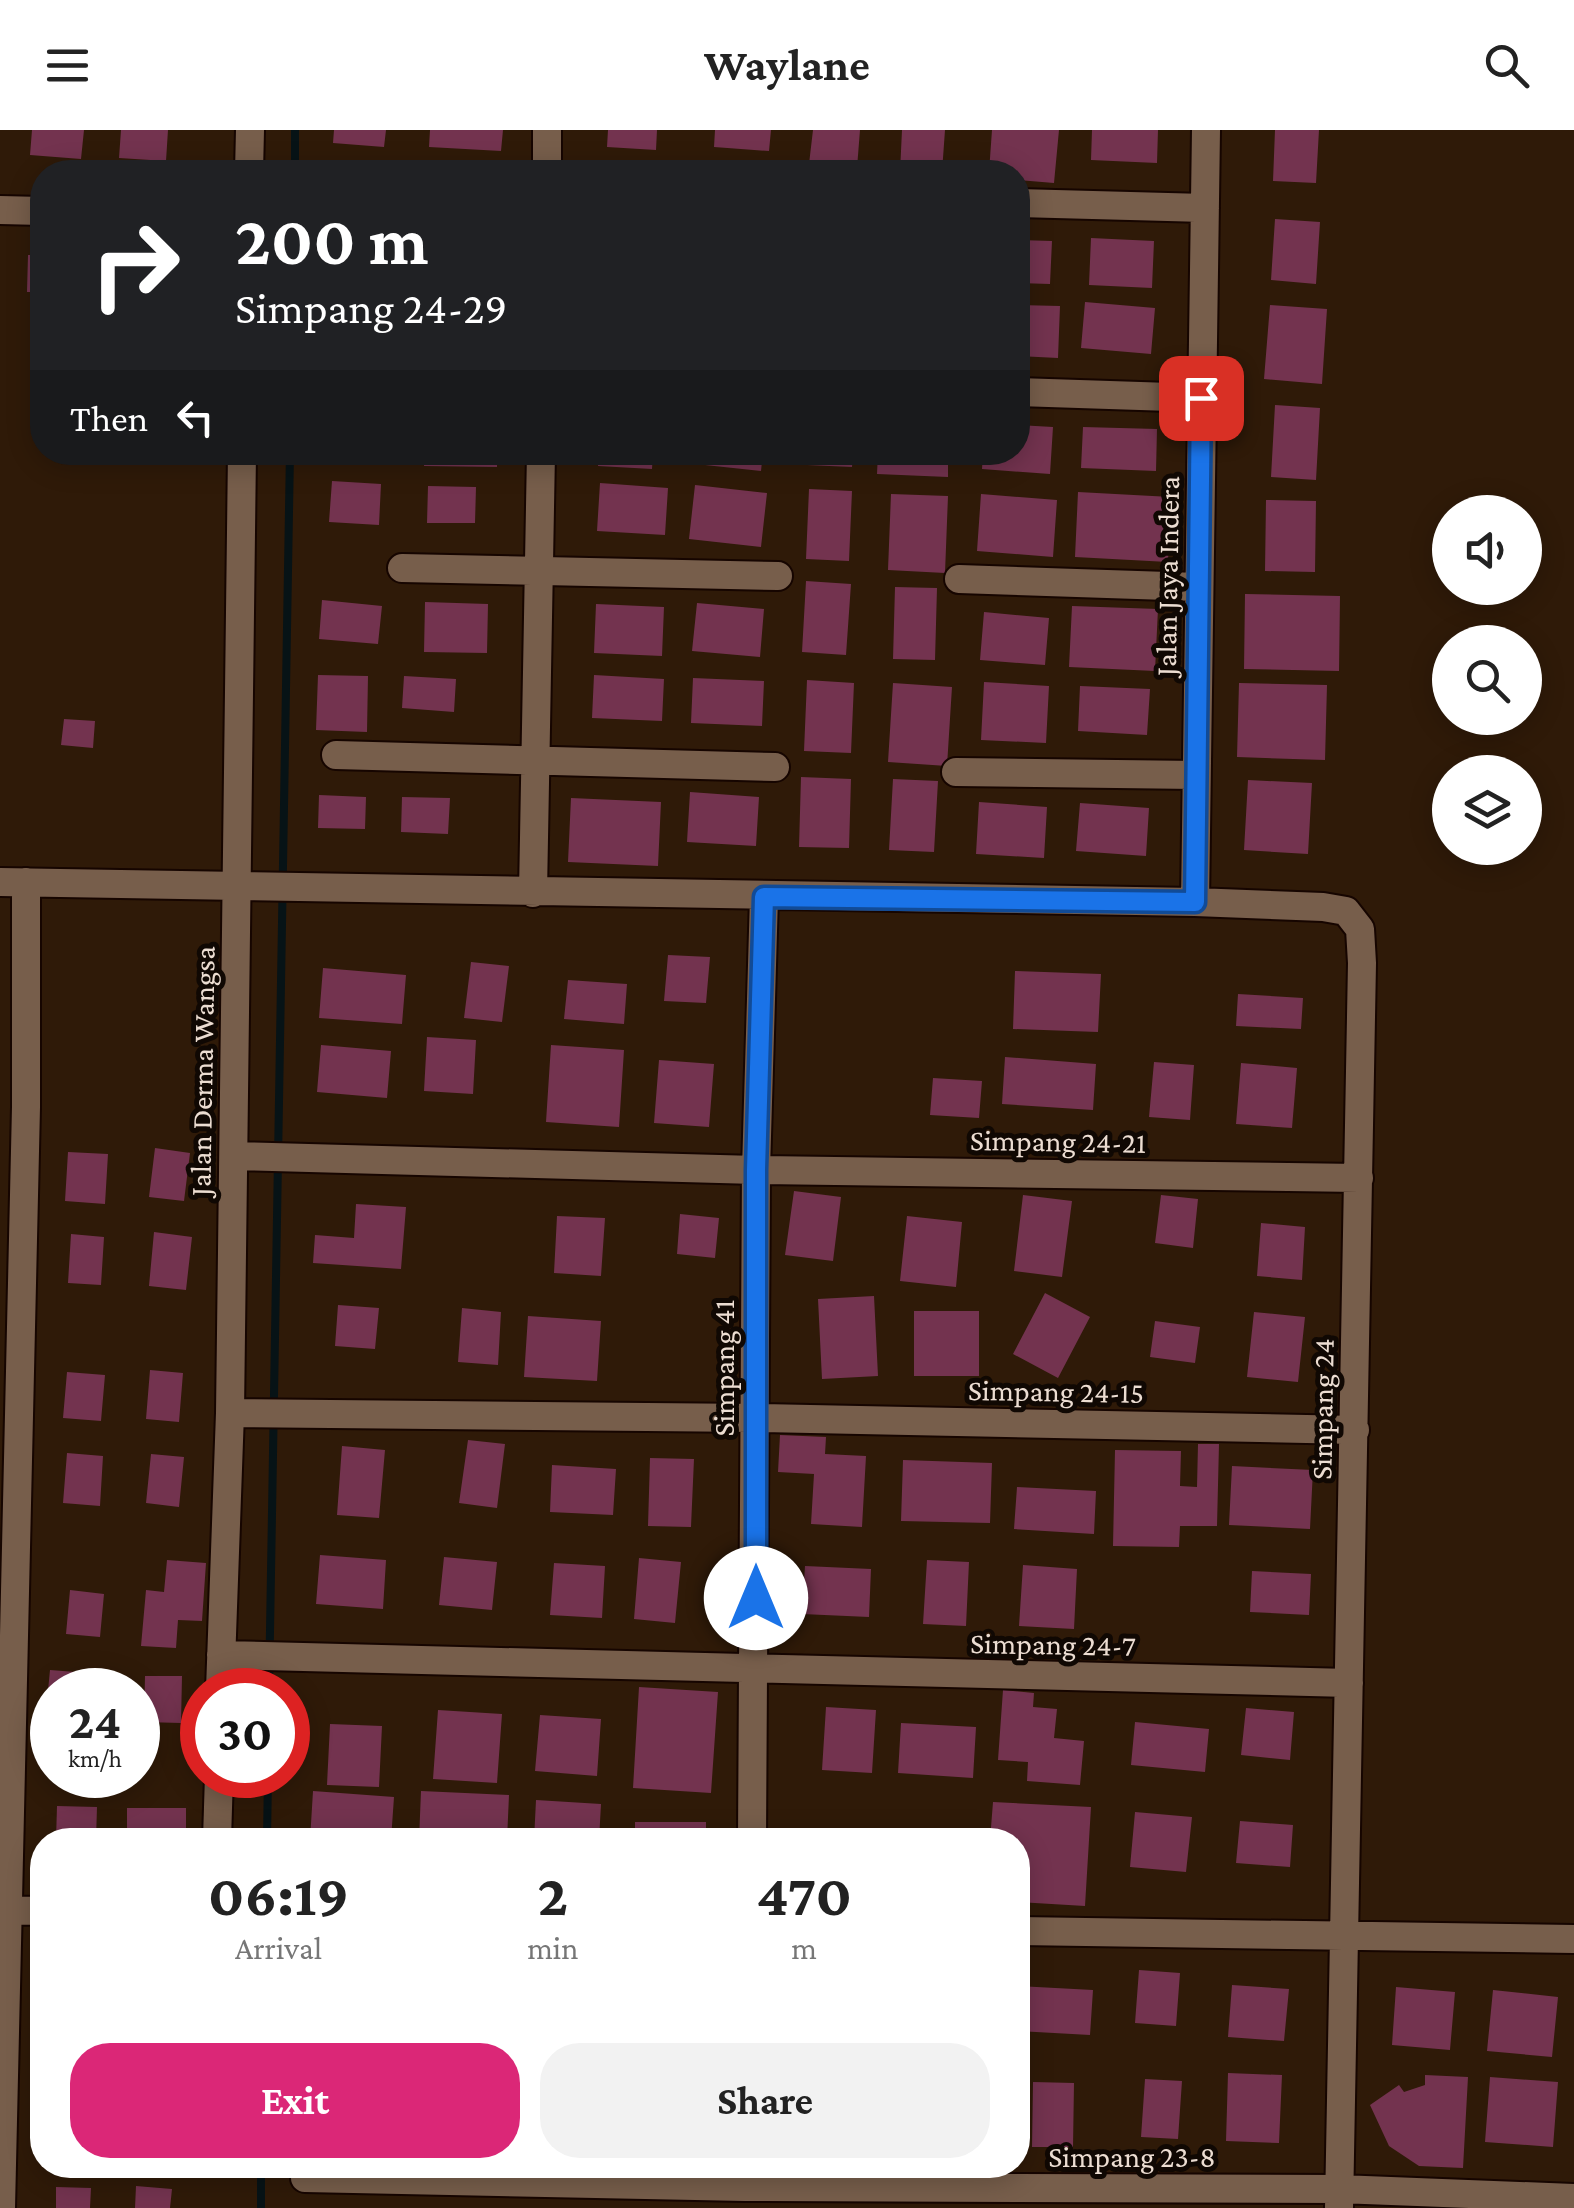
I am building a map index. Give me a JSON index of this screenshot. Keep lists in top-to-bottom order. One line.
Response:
{"streets":{"street":["Jalan Jaya Indera","Jalan Derma Wangsa","Simpang 24-21","Simpang 41","Simpang 24-15","Simpang 24","Simpang 24-7","Simpang 23-8"]},"crossings":[["Jalan Jaya Indera","Simpang 24"],["Jalan Derma Wangsa","Simpang 24-21"],["Jalan Derma Wangsa","Simpang 24-15"],["Jalan Derma Wangsa","Simpang 24-7"],["Simpang 24-21","Simpang 41"],["Simpang 24-21","Simpang 24"],["Simpang 41","Simpang 24-15"],["Simpang 41","Simpang 24-7"],["Simpang 24-15","Simpang 24"],["Simpang 24","Simpang 24-7"],["Simpang 24","Simpang 23-8"]],"page":{"header":"Waylane","turn":["200 m","Simpang 24-29"],"then":"Then","speed":"24 km/h","limit":"30","eta":["06:19","Arrival","2","min","470","m"],"buttons":["Exit","Share"]}}
